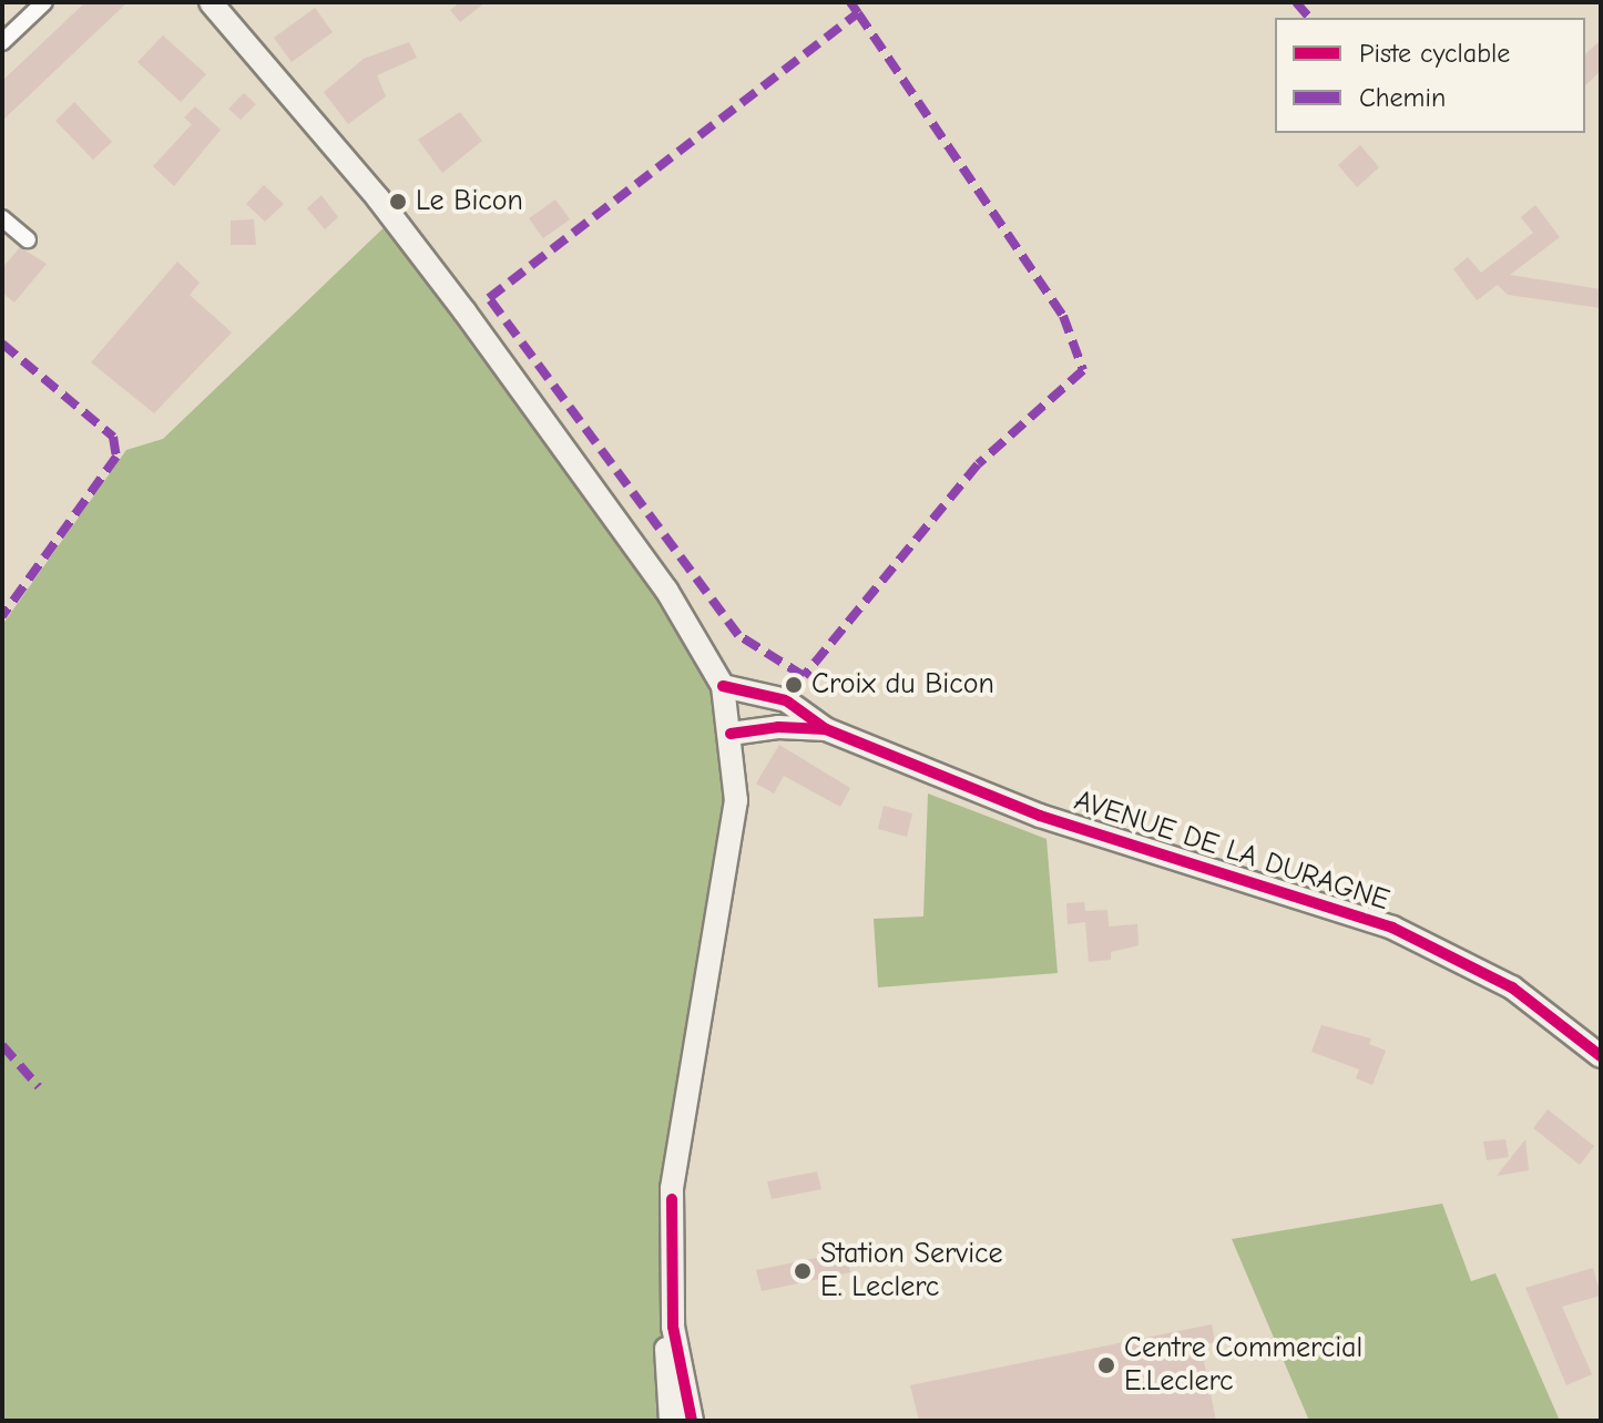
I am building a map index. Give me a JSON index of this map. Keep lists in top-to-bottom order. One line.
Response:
{"streets":{"main road":["AVENUE DE LA DURAGNE"]},"places":["Le Bicon","Croix du Bicon","Station Service E. Leclerc","Centre Commercial E.Leclerc"],"legend":["Piste cyclable","Chemin"]}
